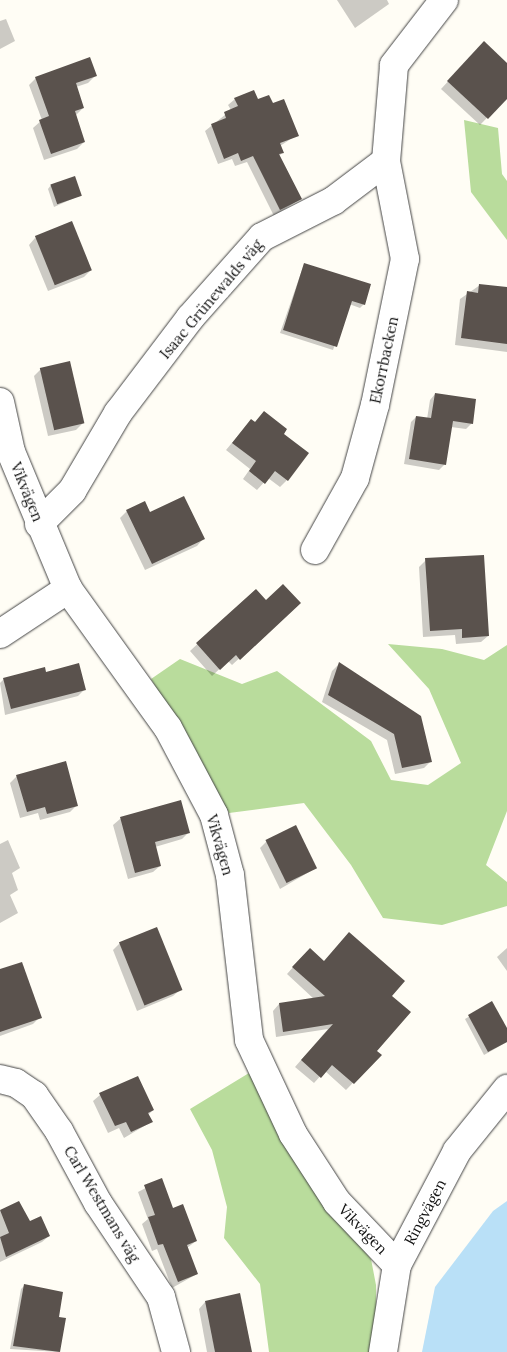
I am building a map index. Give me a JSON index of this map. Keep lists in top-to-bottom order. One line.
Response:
{"streets":{"street":["Isaac Grünewalds väg","Ekorrbacken","Vikvägen","Carl Westmans väg","Ringvägen"]},"crossings":[["Isaac Grünewalds väg","Ekorrbacken"],["Isaac Grünewalds väg","Vikvägen"],["Vikvägen","Ringvägen"]]}
